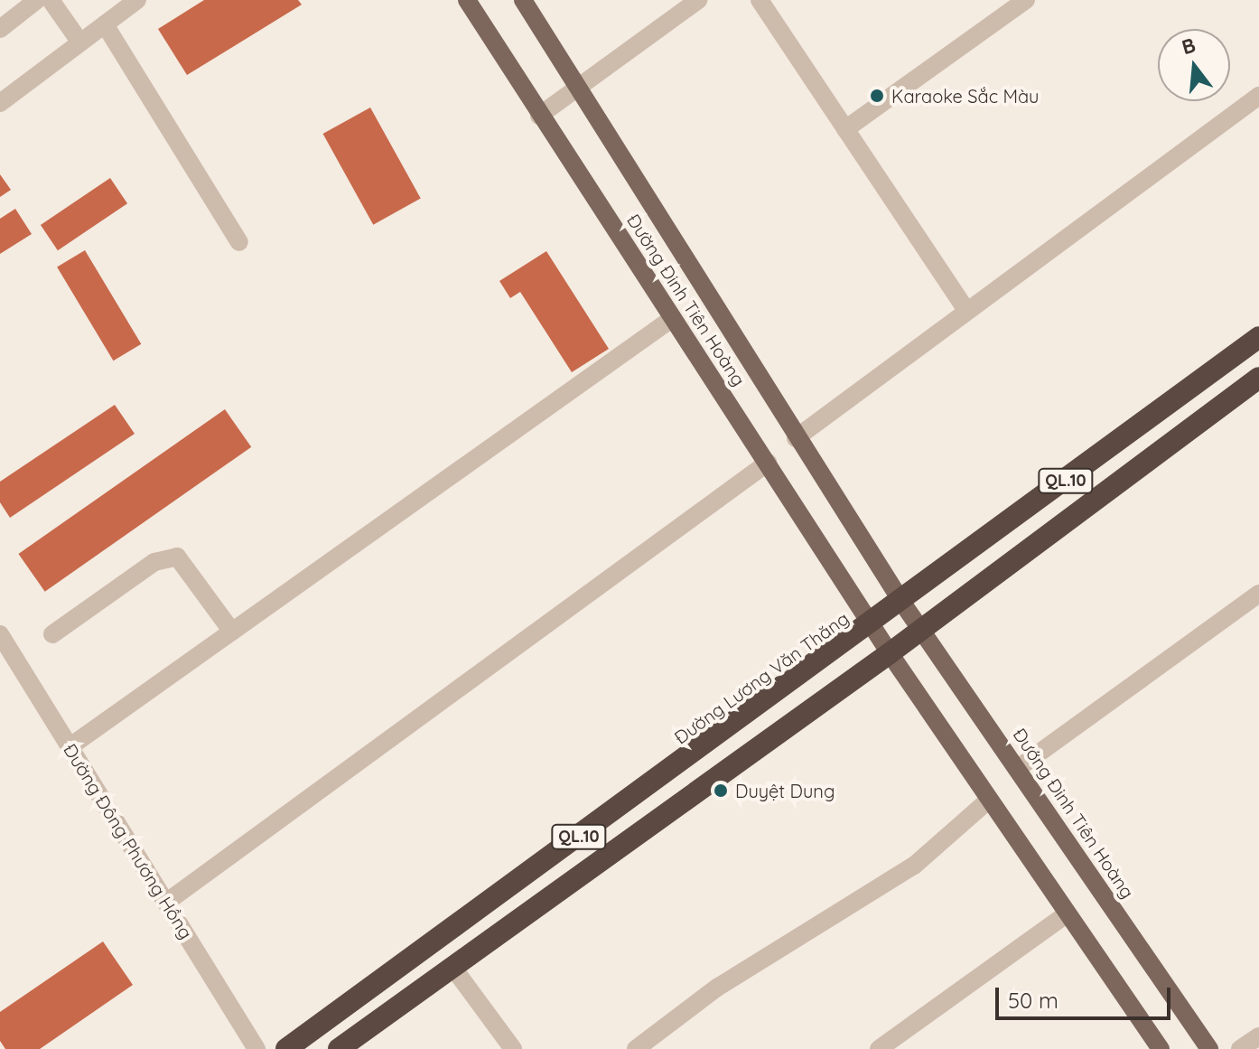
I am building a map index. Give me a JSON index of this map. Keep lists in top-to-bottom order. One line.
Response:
{"streets":{"highway":["QL.10","Đường Lương Văn Thăng"],"main road":["Đường Đinh Tiên Hoàng","Đướng Đinh Tiên Hoàng"],"street":["Đường Đông Phương Hồng"]},"crossings":[["Đường Đinh Tiên Hoàng","Đường Lương Văn Thăng"],["Đường Đinh Tiên Hoàng","Đướng Đinh Tiên Hoàng"],["QL.10","Đướng Đinh Tiên Hoàng"],["Đường Lương Văn Thăng","Đướng Đinh Tiên Hoàng"]],"places":["Karaoke Sắc Màu","Duyệt Dung"],"scale_bar":"50 m","north":"top"}
